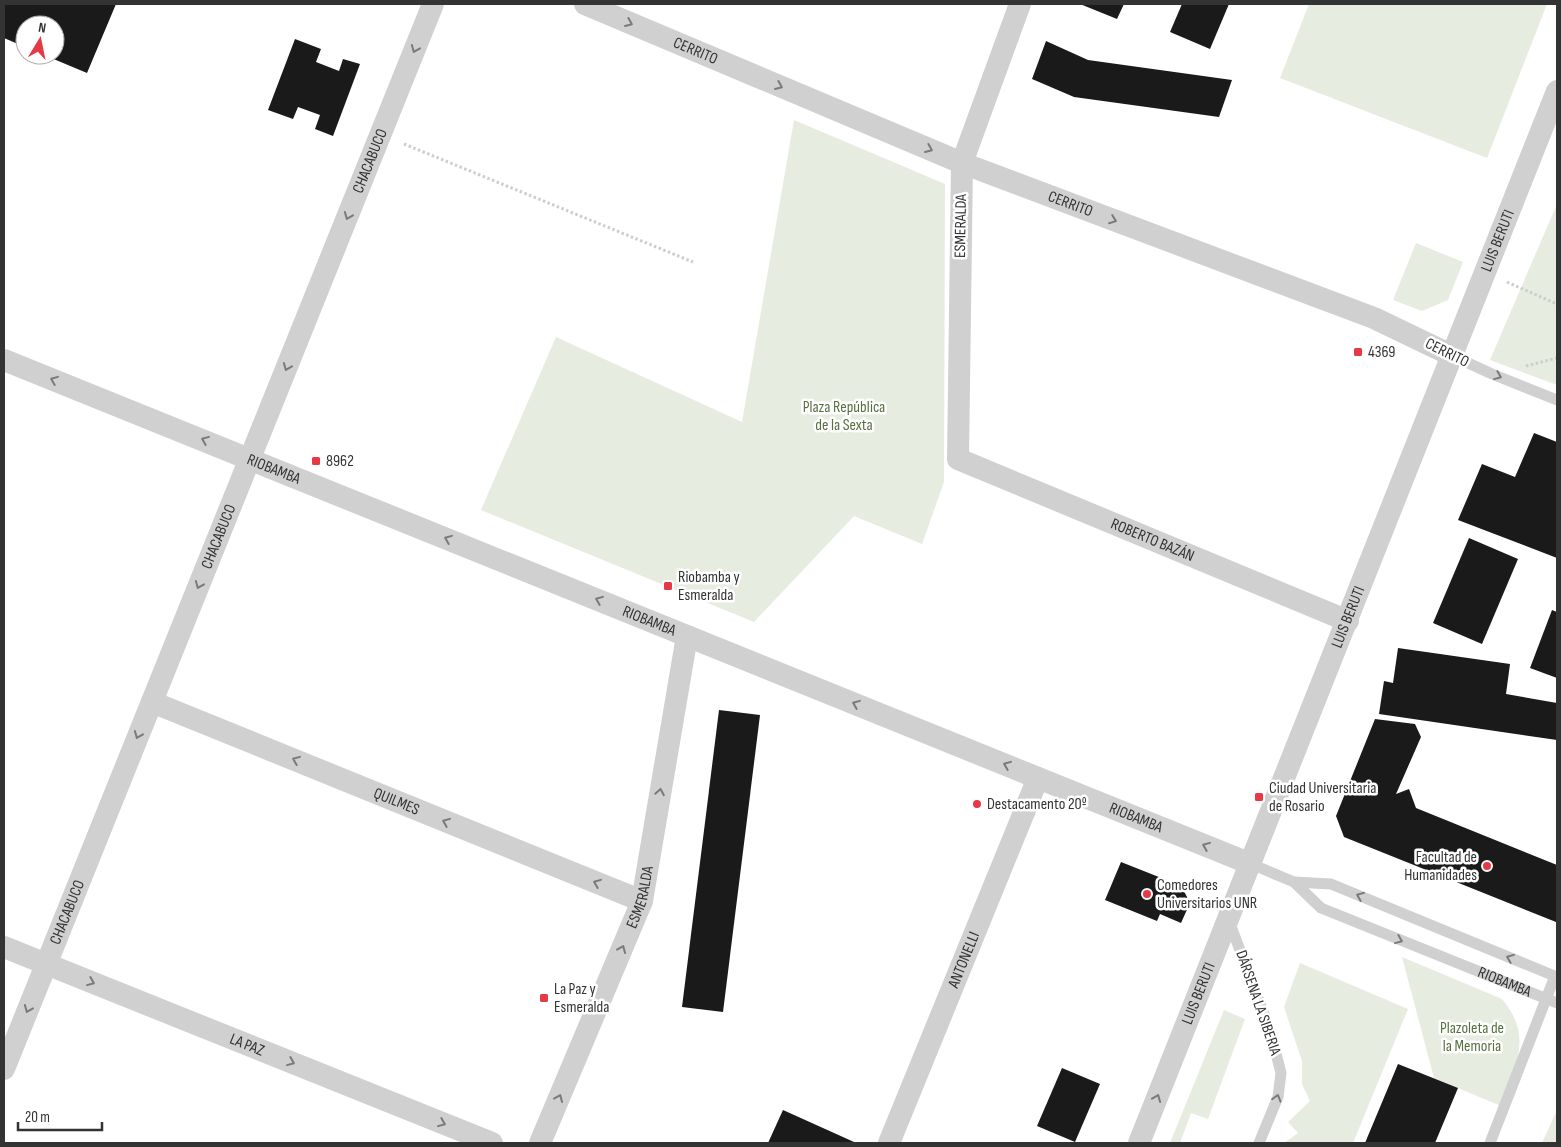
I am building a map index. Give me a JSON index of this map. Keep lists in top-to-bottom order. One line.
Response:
{"streets":{"street":["CERRITO","CHACABUCO","ESMERALDA","LUIS BERUTI","RIOBAMBA","ROBERTO BAZÁN","QUILMES","ANTONELLI","LA PAZ"],"lane":["DÁRSENA LA SIBERIA"]},"crossings":[["CERRITO","ESMERALDA"],["CERRITO","LUIS BERUTI"],["CHACABUCO","RIOBAMBA"],["CHACABUCO","QUILMES"],["CHACABUCO","LA PAZ"],["ESMERALDA","RIOBAMBA"],["ESMERALDA","ROBERTO BAZÁN"],["ESMERALDA","QUILMES"],["LUIS BERUTI","RIOBAMBA"],["LUIS BERUTI","ROBERTO BAZÁN"],["LUIS BERUTI","DÁRSENA LA SIBERIA"],["RIOBAMBA","ANTONELLI"]],"one_way":["CERRITO","CHACABUCO","ESMERALDA","QUILMES","DÁRSENA LA SIBERIA","LA PAZ"],"parks":["Plaza República de la Sexta","Plazoleta de la Memoria"],"places":{"transit":["4369","8962","Riobamba y Esmeralda","Ciudad Universitaria de Rosario","La Paz y Esmeralda"],"other":["Destacamento 20º","Facultad de Humanidades","Comedores Universitarios UNR"]},"scale_bar":"20 m","north":"top"}
